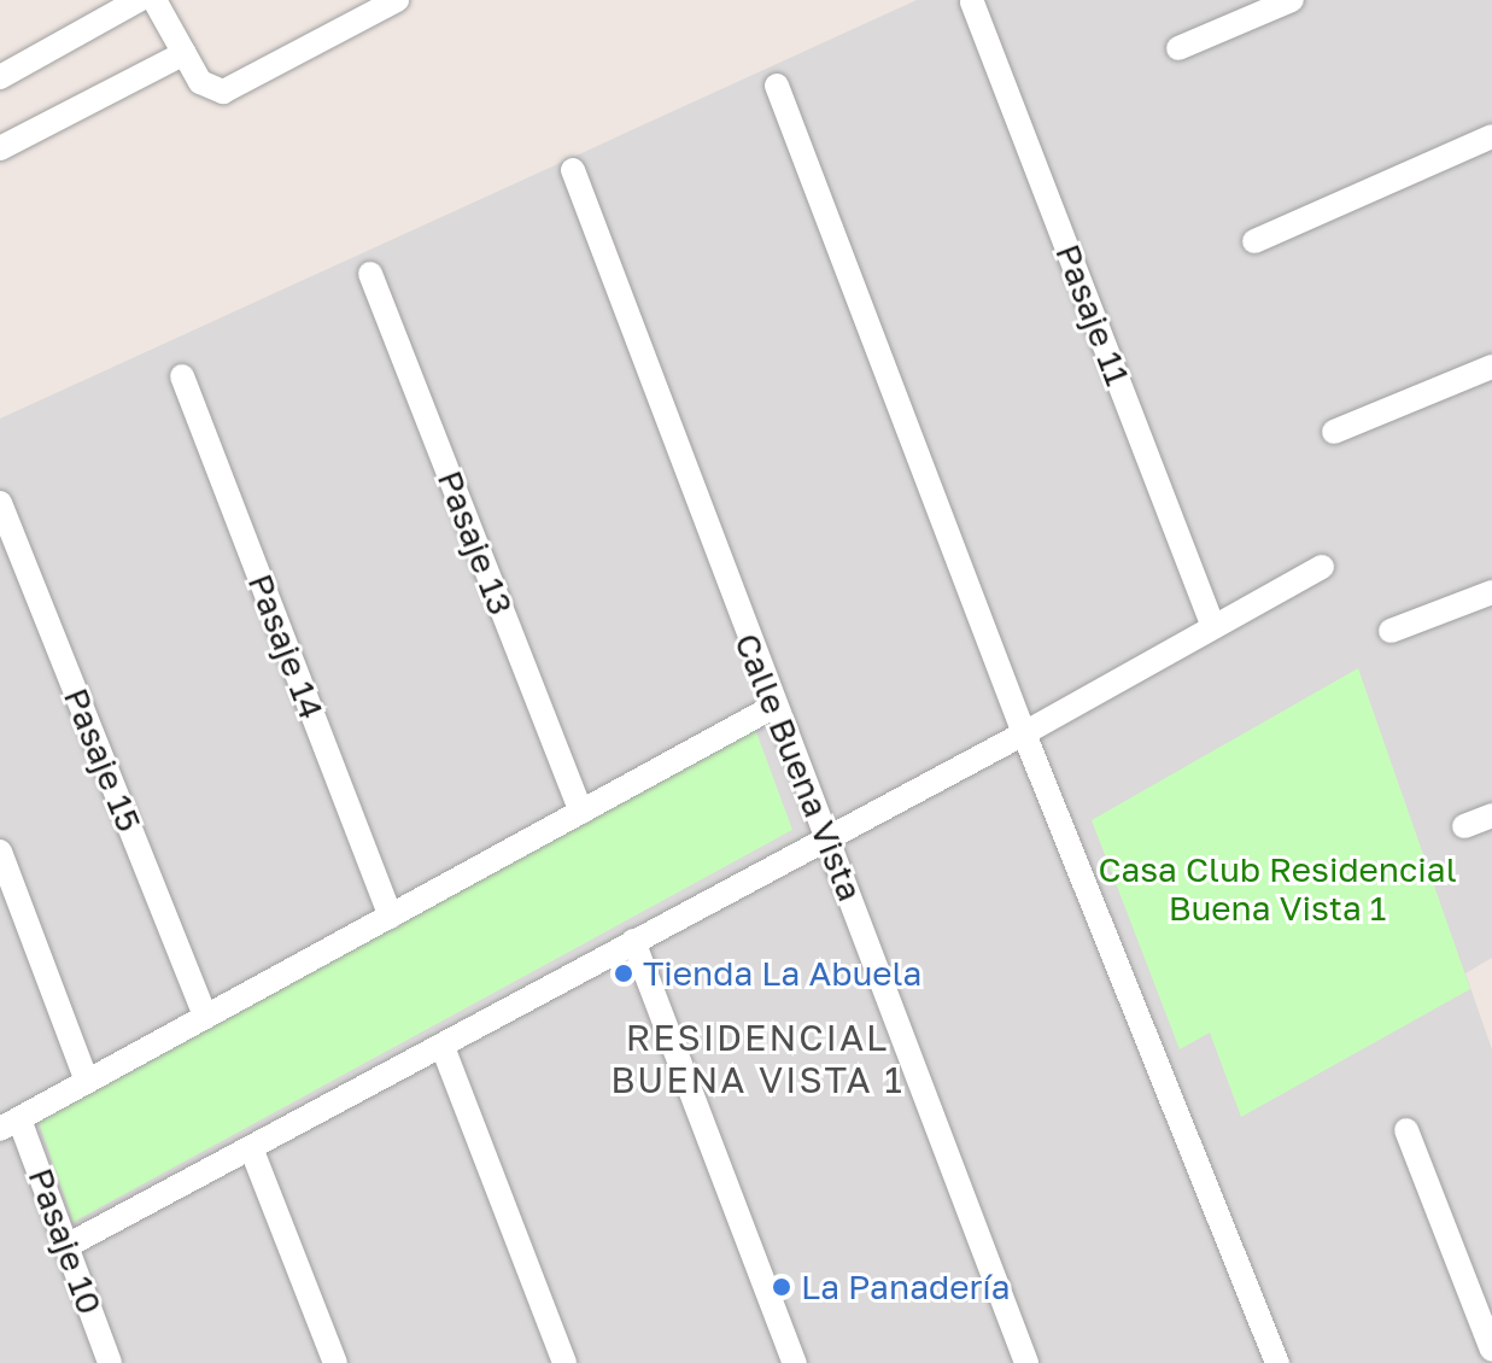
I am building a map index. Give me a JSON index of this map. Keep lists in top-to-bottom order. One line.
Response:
{"streets":{"street":["Pasaje 11","Pasaje 13","Pasaje 14","Pasaje 15","Calle Buena Vista","Pasaje 10"]},"districts":["RESIDENCIAL BUENA VISTA 1"],"parks":["Casa Club Residencial Buena Vista 1"],"places":["Tienda La Abuela","La Panadería"]}
